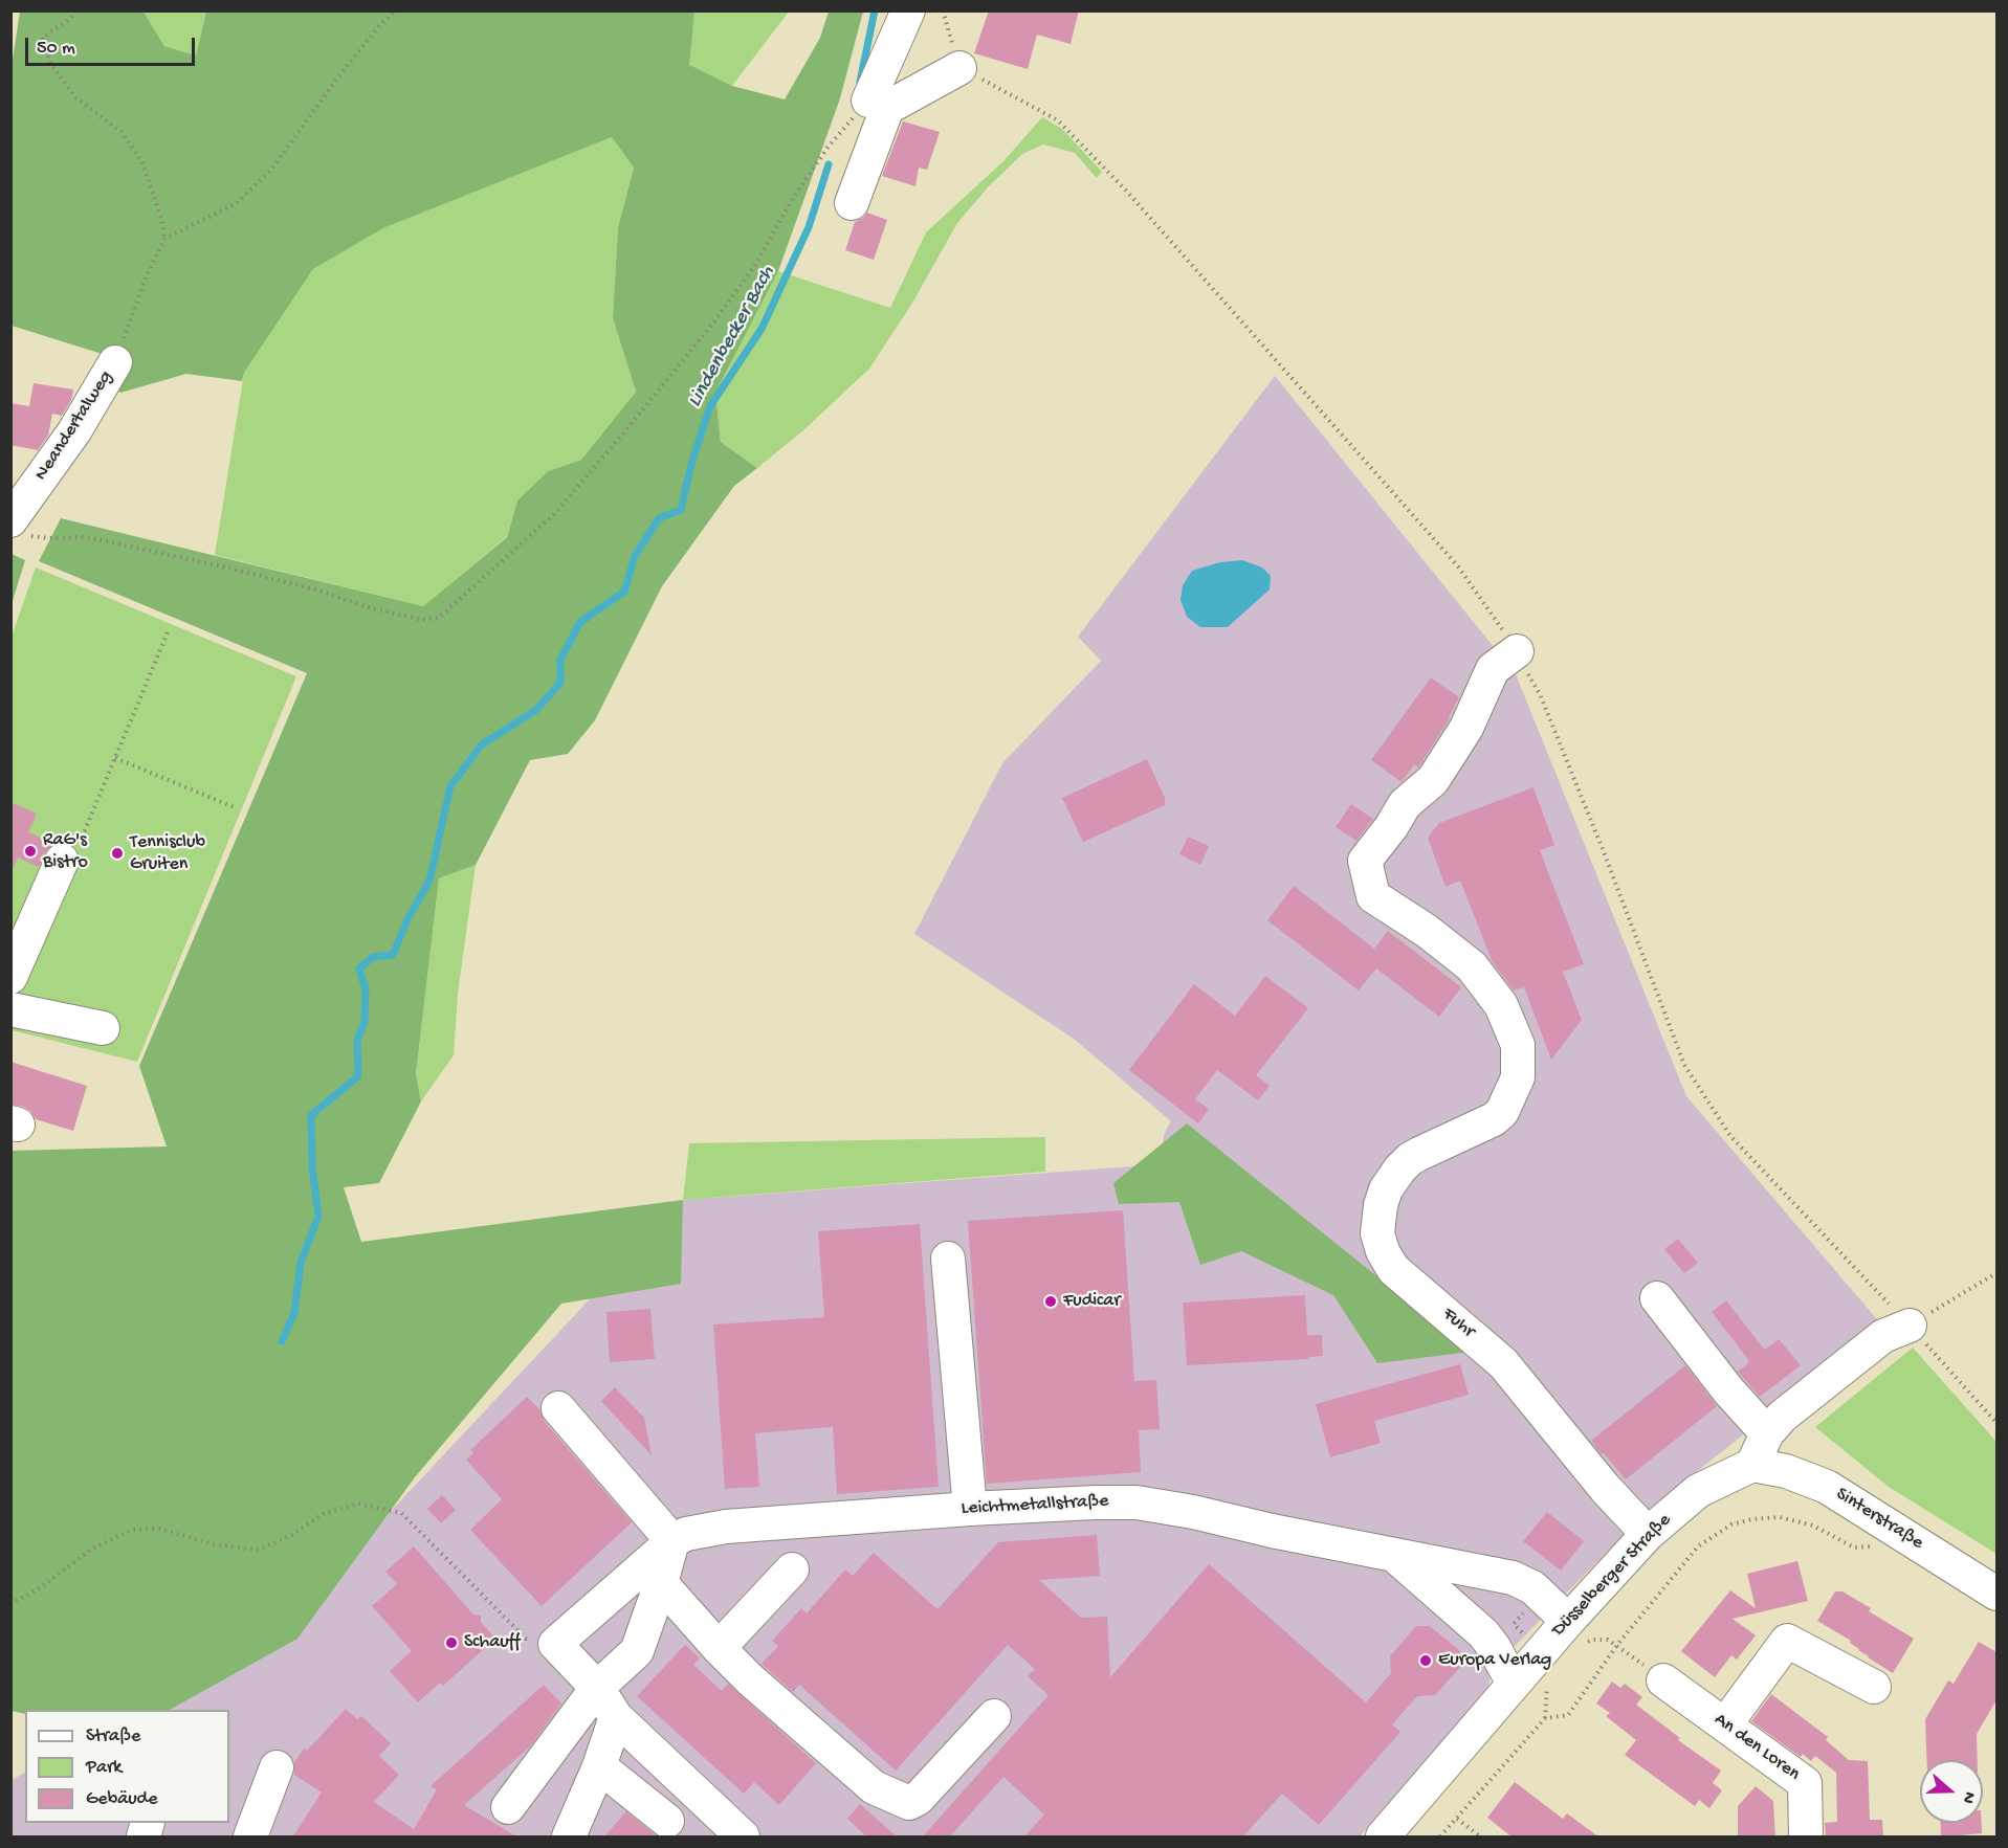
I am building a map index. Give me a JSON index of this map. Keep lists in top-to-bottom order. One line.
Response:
{"streets":{"street":["Neandertalweg","Fuhr","Leichtmetallstraße","Sinterstraße","Düsselberger Straße","An den Loren"]},"crossings":[["Fuhr","Düsselberger Straße"],["Leichtmetallstraße","Düsselberger Straße"],["Sinterstraße","Düsselberger Straße"]],"water":["Lindenbecker Bach"],"places":["RaG's Bistro","Tennisclub Gruiten","Fudicar","Schauff","Europa Verlag"],"legend":["Straße","Park","Gebäude"],"scale_bar":"50 m","north":"right"}
